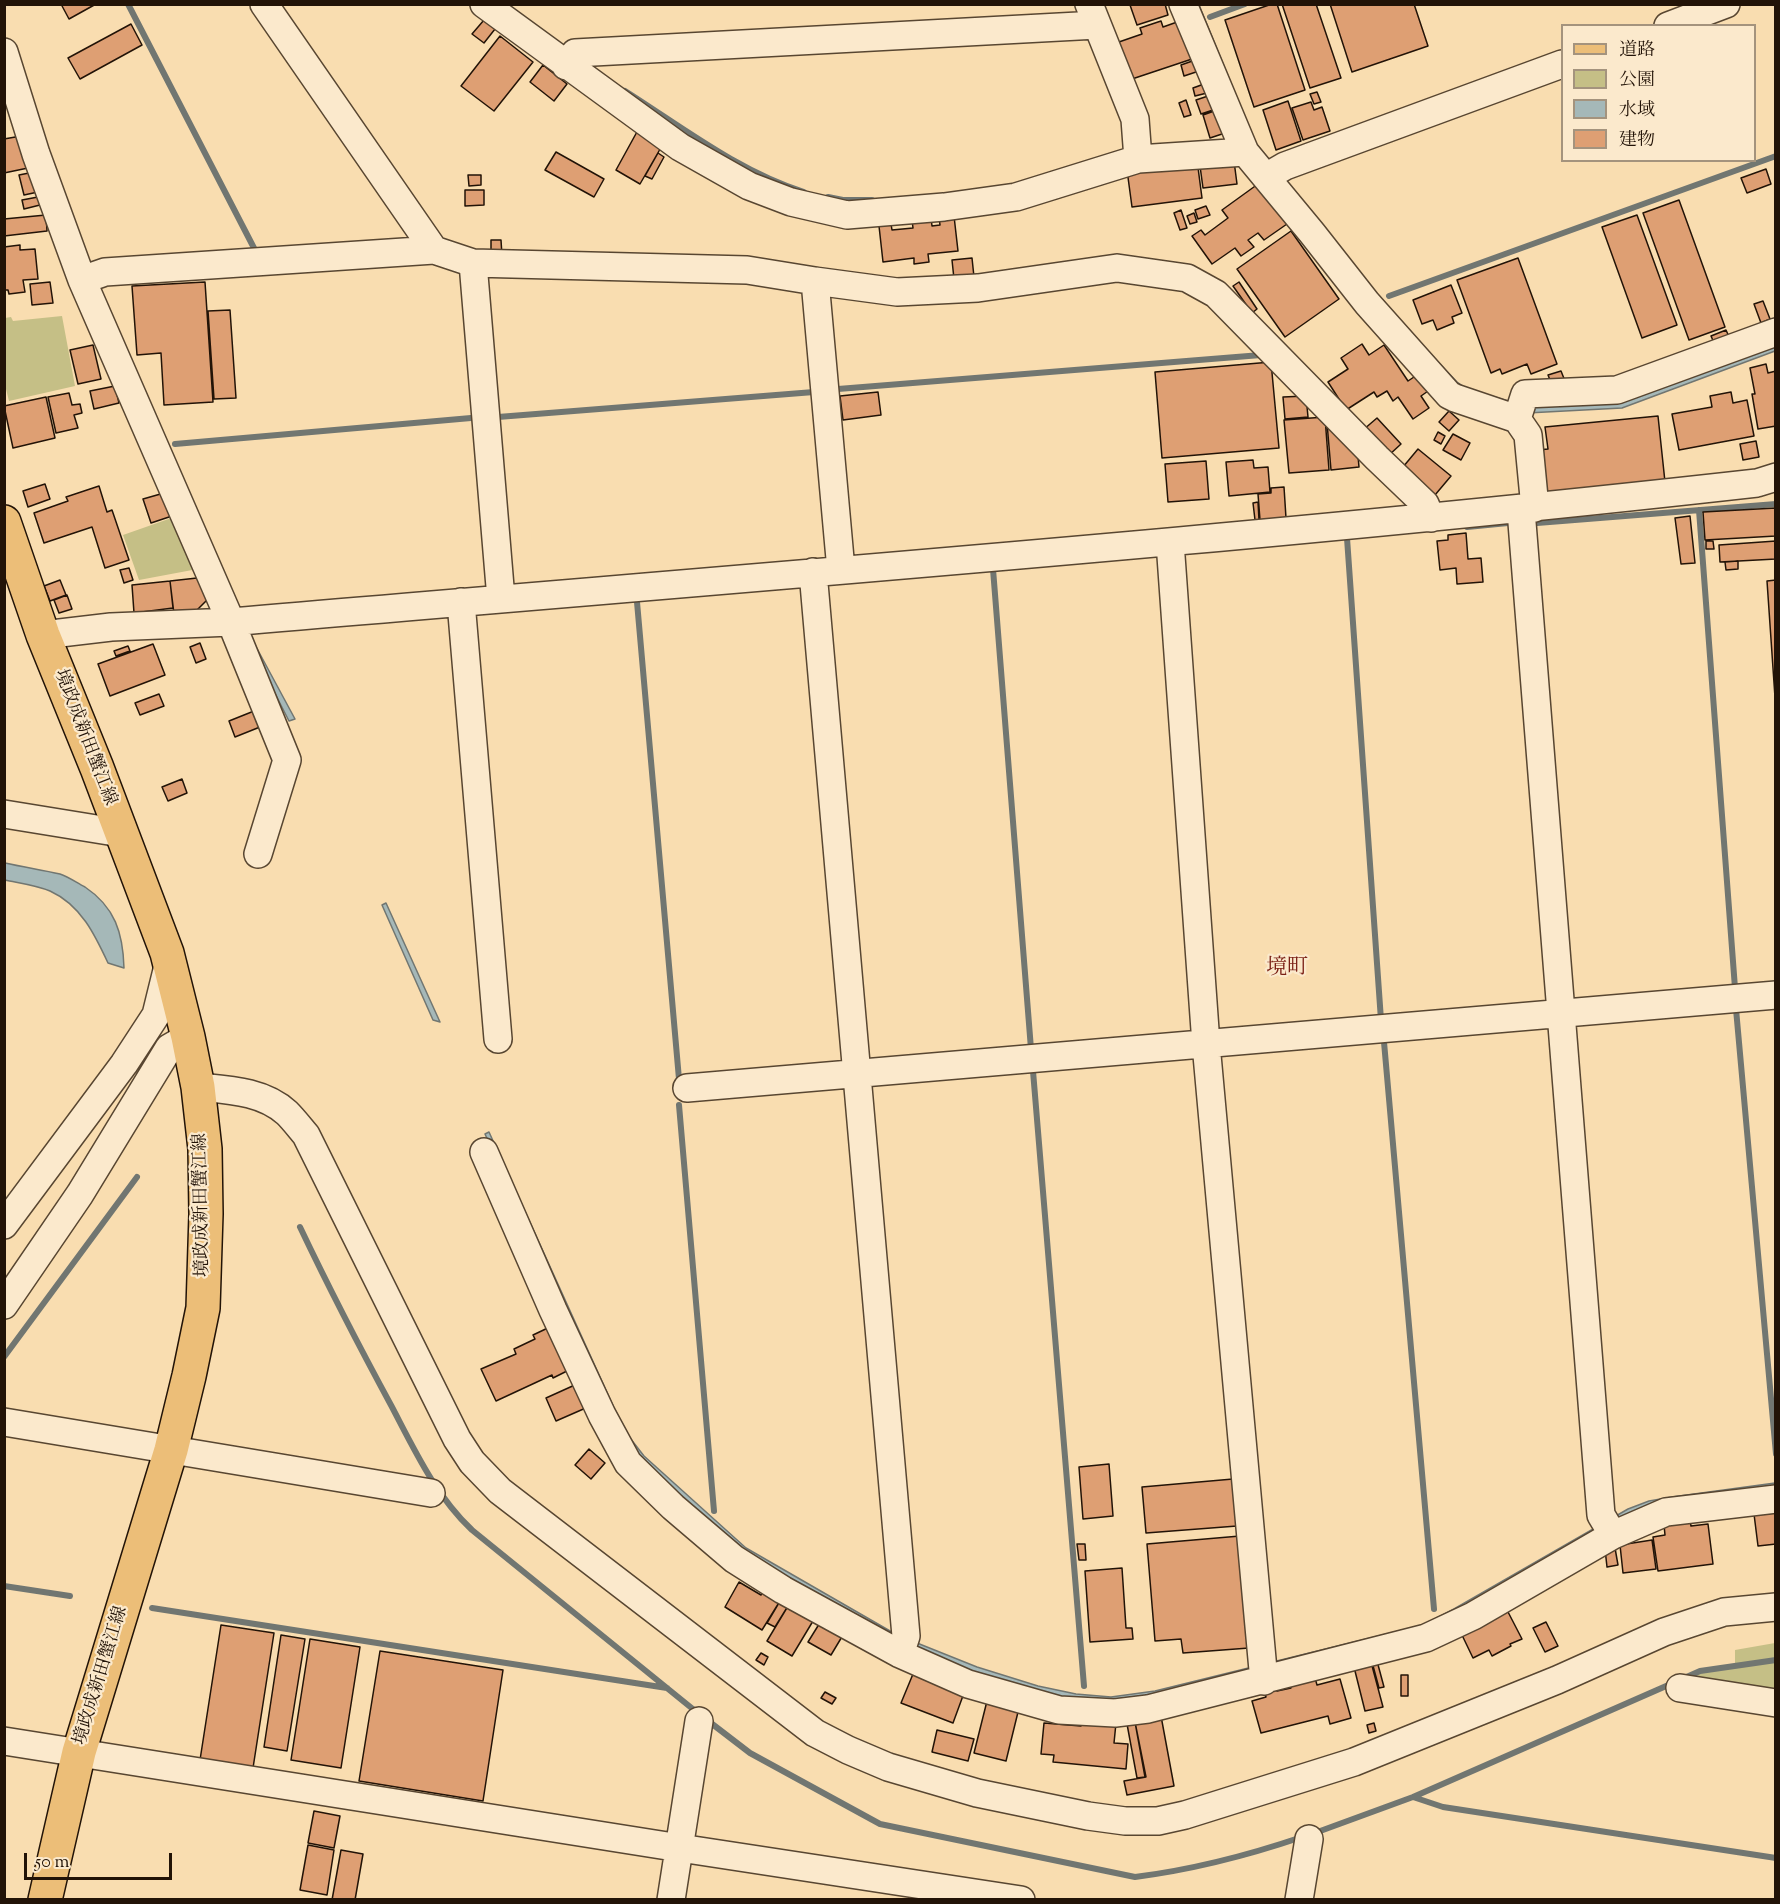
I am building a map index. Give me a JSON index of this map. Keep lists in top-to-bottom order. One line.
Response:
{"streets":{"main road":["境政成新田蟹江線"]},"districts":["境町"],"legend":["道路","公園","水域","建物"],"scale_bar":"50 m"}
